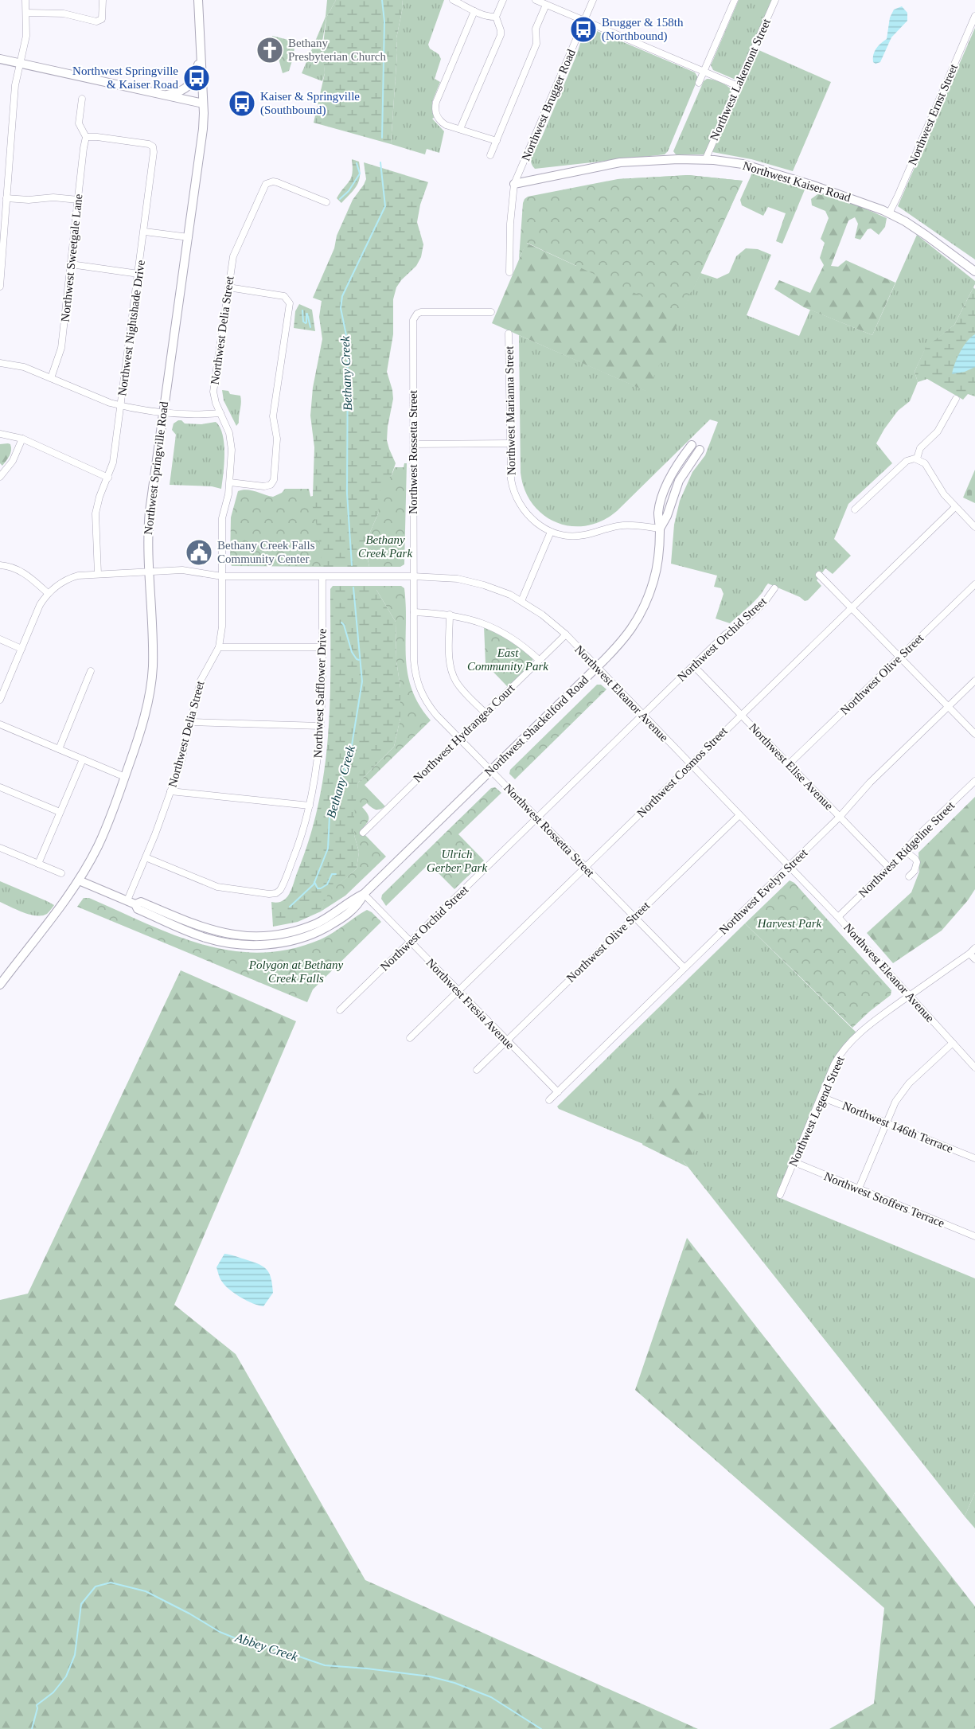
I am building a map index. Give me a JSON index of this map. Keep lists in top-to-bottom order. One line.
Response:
{"streets":{"street":["Northwest Lakemont Street","Northwest Brugger Road","Northwest Ernst Street","Northwest Kaiser Road","Northwest Sweetgale Lane","Northwest Nightshade Drive","Northwest Delia Street","Northwest Marianna Street","Northwest Rossetta Street","Northwest Springville Road","Northwest Orchid Street","Northwest Olive Street","Northwest Safflower Drive","Northwest Eleanor Avenue","Northwest Shackelford Road","Northwest Hydrangea Court","Northwest Elise Avenue","Northwest Cosmos Street","Northwest Ridgeline Street","Northwest Evelyn Street","Northwest Fresia Avenue","Northwest Legend Street","Northwest 146th Terrace","Northwest Stoffers Terrace"]},"crossings":[["Northwest Lakemont Street","Northwest Kaiser Road"],["Northwest Brugger Road","Northwest Kaiser Road"],["Northwest Ernst Street","Northwest Kaiser Road"],["Northwest Sweetgale Lane","Northwest Nightshade Drive"],["Northwest Nightshade Drive","Northwest Eleanor Avenue"],["Northwest Delia Street","Northwest Safflower Drive"],["Northwest Delia Street","Northwest Eleanor Avenue"],["Northwest Delia Street","Northwest Shackelford Road"],["Northwest Marianna Street","Northwest Shackelford Road"],["Northwest Rossetta Street","Northwest Orchid Street"],["Northwest Rossetta Street","Northwest Olive Street"],["Northwest Rossetta Street","Northwest Eleanor Avenue"],["Northwest Rossetta Street","Northwest Shackelford Road"],["Northwest Rossetta Street","Northwest Hydrangea Court"],["Northwest Rossetta Street","Northwest Cosmos Street"],["Northwest Rossetta Street","Northwest Evelyn Street"],["Northwest Springville Road","Northwest Eleanor Avenue"],["Northwest Springville Road","Northwest Shackelford Road"],["Northwest Orchid Street","Northwest Eleanor Avenue"],["Northwest Orchid Street","Northwest Elise Avenue"],["Northwest Orchid Street","Northwest Fresia Avenue"],["Northwest Olive Street","Northwest Eleanor Avenue"],["Northwest Olive Street","Northwest Elise Avenue"],["Northwest Olive Street","Northwest Fresia Avenue"],["Northwest Safflower Drive","Northwest Eleanor Avenue"],["Northwest Eleanor Avenue","Northwest Shackelford Road"],["Northwest Eleanor Avenue","Northwest Hydrangea Court"],["Northwest Eleanor Avenue","Northwest Cosmos Street"],["Northwest Eleanor Avenue","Northwest Ridgeline Street"],["Northwest Eleanor Avenue","Northwest Evelyn Street"],["Northwest Eleanor Avenue","Northwest Legend Street"],["Northwest Shackelford Road","Northwest Fresia Avenue"],["Northwest Elise Avenue","Northwest Cosmos Street"],["Northwest Elise Avenue","Northwest Ridgeline Street"],["Northwest Elise Avenue","Northwest Evelyn Street"],["Northwest Cosmos Street","Northwest Fresia Avenue"],["Northwest Evelyn Street","Northwest Fresia Avenue"],["Northwest Legend Street","Northwest 146th Terrace"],["Northwest Legend Street","Northwest Stoffers Terrace"]],"water":["Bethany Creek","Abbey Creek"],"parks":["Bethany Creek Park","East Community Park","Ulrich Gerber Park","Harvest Park","Polygon at Bethany Creek Falls"],"places":{"bus stop":["Brugger & 158th (Northbound)","Northwest Springville & Kaiser Road","Kaiser & Springville (Southbound)"],"church":["Bethany Presbyterian Church"],"public building":["Bethany Creek Falls Community Center"]}}
